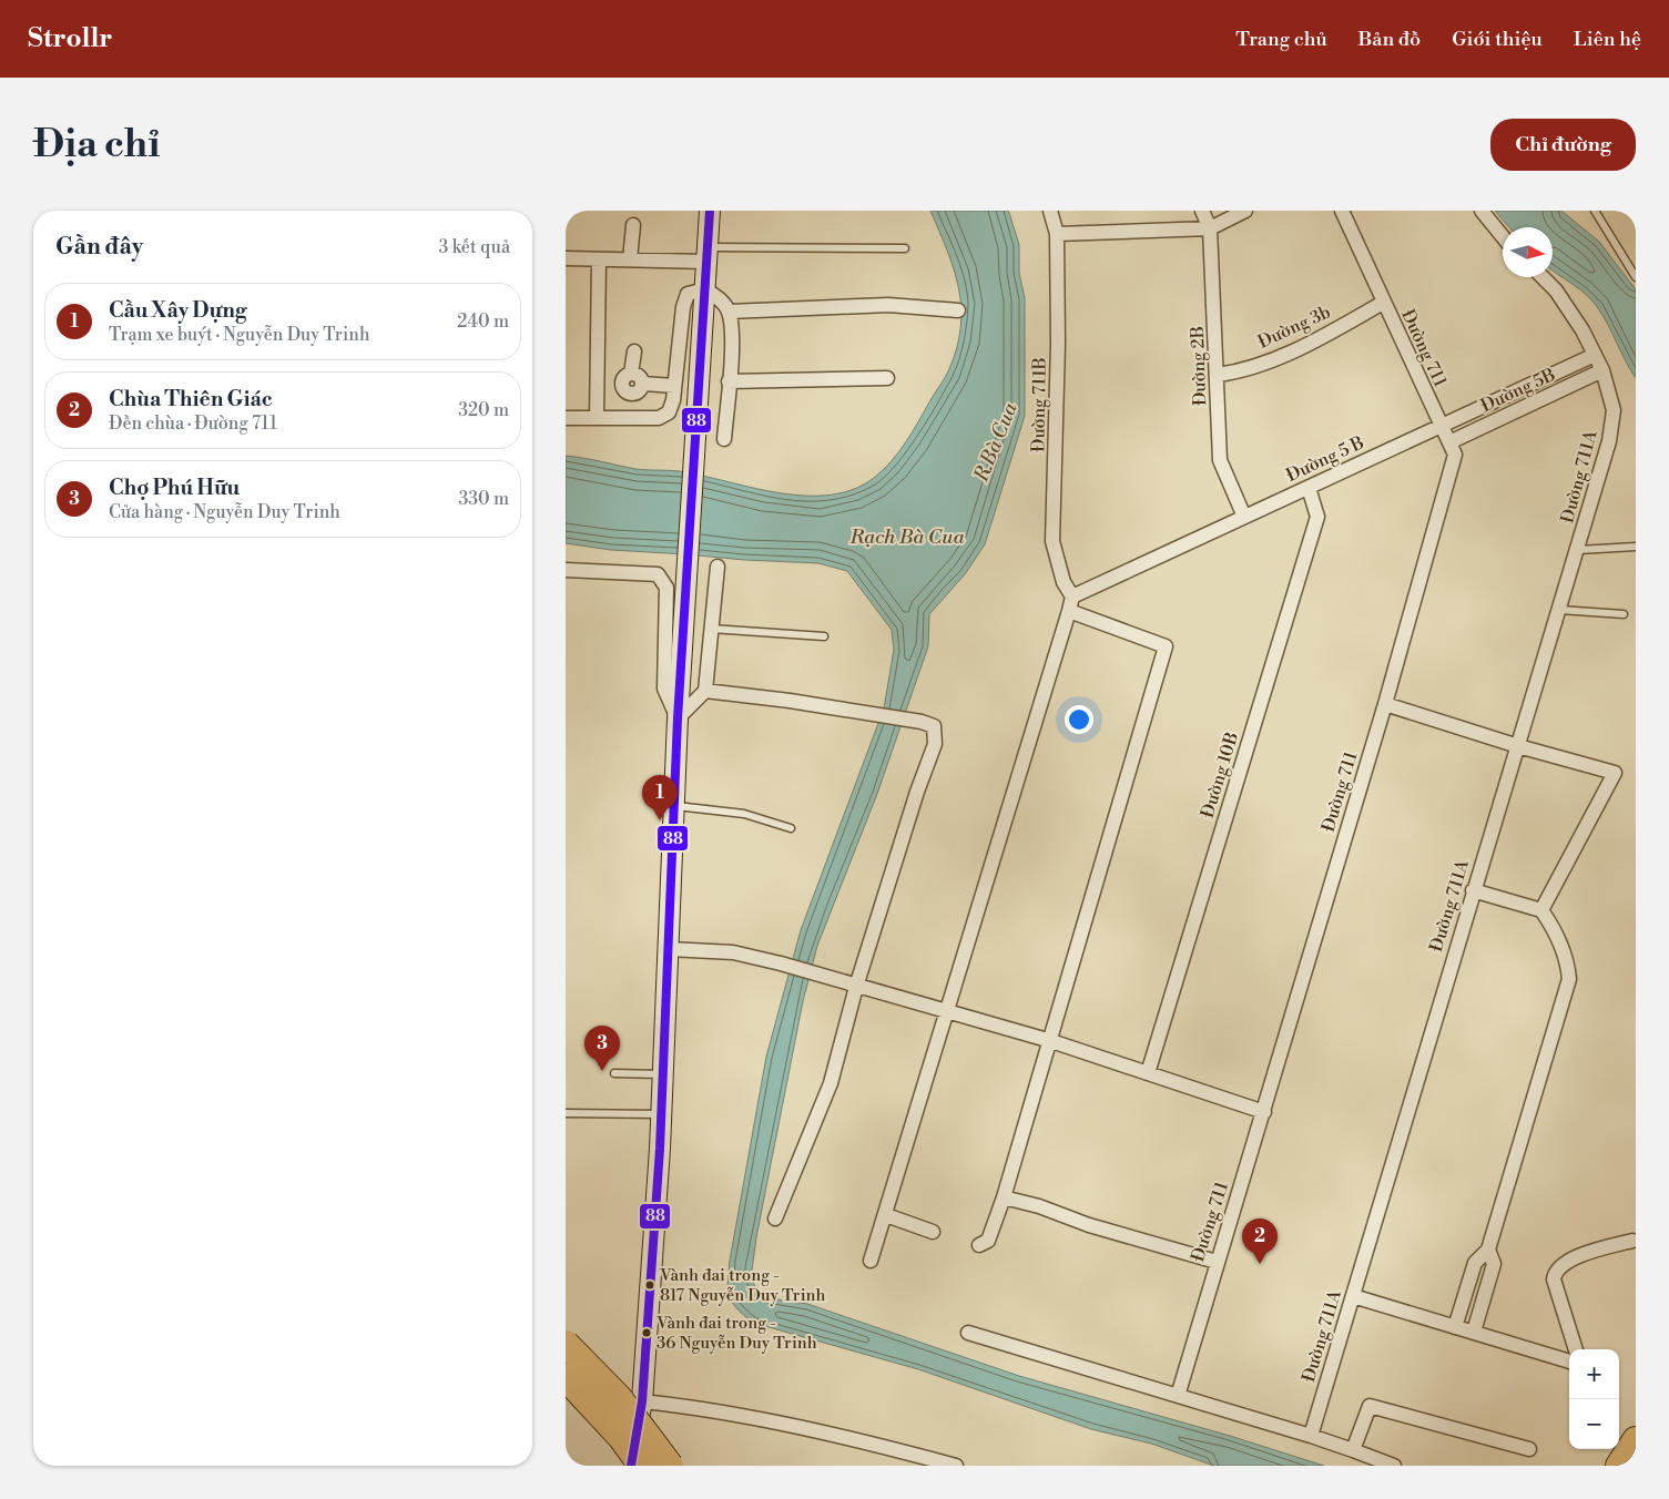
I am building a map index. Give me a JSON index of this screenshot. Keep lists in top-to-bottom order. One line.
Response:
{"streets":{"street":["Đường 3b","Đường 711","Đường 2B","Đường 5B","Đường 711B","Đường 5 B","Đường 711A","Đường 10B"]},"crossings":[["Đường 3b","Đường 711"],["Đường 3b","Đường 2B"],["Đường 711","Đường 5B"],["Đường 711","Đường 5 B"],["Đường 2B","Đường 5 B"],["Đường 5B","Đường 711A"],["Đường 711B","Đường 5 B"],["Đường 5 B","Đường 711A"],["Đường 5 B","Đường 10B"]],"water":["R.Bà Cua","Rạch Bà Cua"],"places":["Vành đai trong - 817 Nguyễn Duy Trinh","Vành đai trong - 36 Nguyễn Duy Trinh"],"lines":["transit line 88"],"north":"right","page":{"header":"Strollr","nav":["Trang chủ","Bản đồ","Giới thiệu","Liên hệ"],"buttons":"Chỉ đường","title":"Địa chỉ","heading":["Gần đây","3 kết quả"],"list":[{"mark":"1","name":"Cầu Xây Dựng","note":"Trạm xe buýt · Nguyễn Duy Trinh","value":"240 m"},{"mark":"2","name":"Chùa Thiên Giác","note":"Đền chùa · Đường 711","value":"320 m"},{"mark":"3","name":"Chợ Phú Hữu","note":"Cửa hàng · Nguyễn Duy Trinh","value":"330 m"}],"pins":["1","3","2"],"map_buttons":["+","−"]}}
